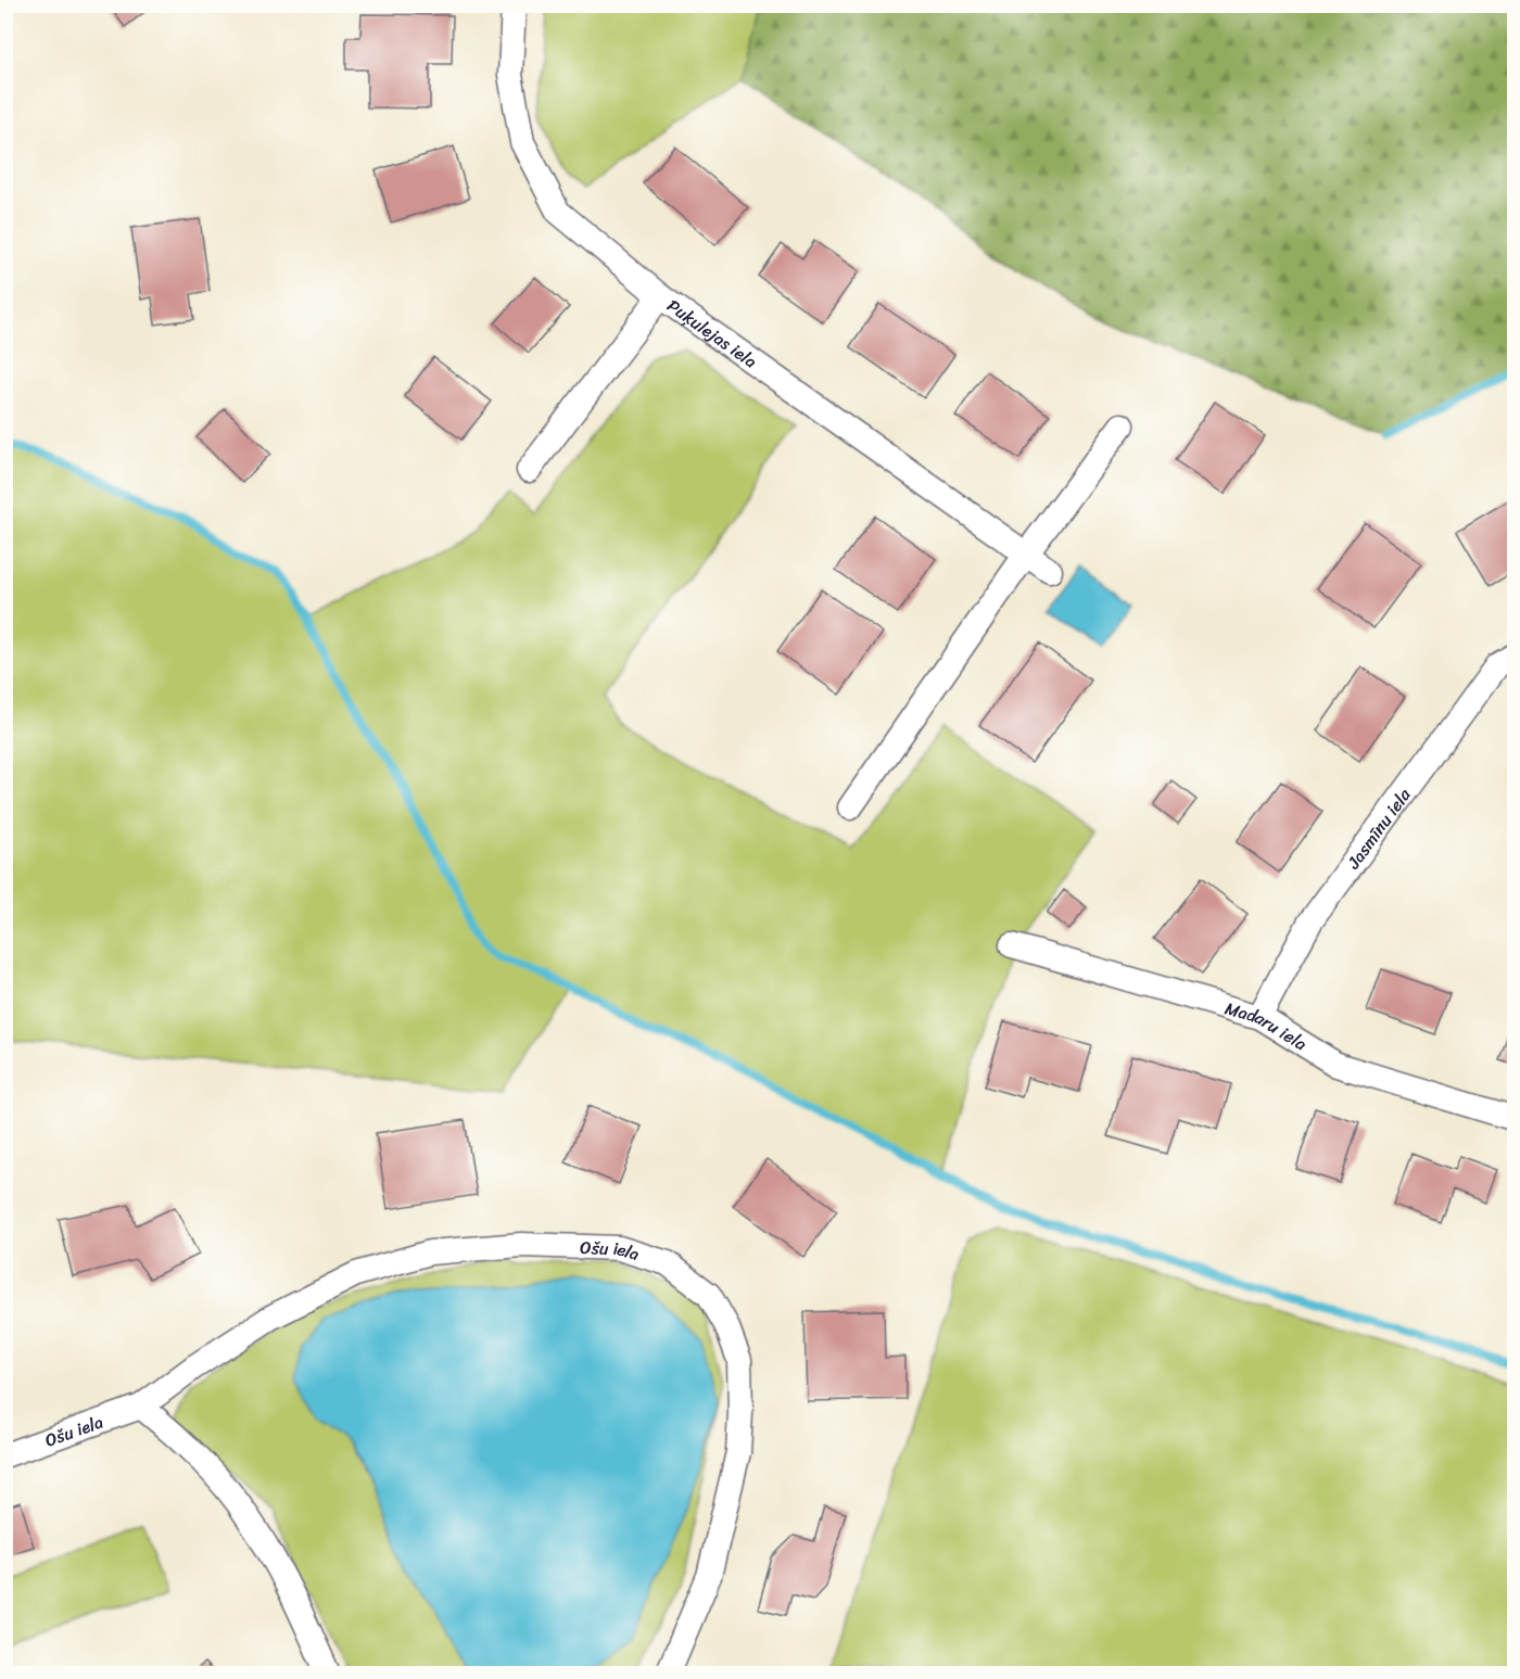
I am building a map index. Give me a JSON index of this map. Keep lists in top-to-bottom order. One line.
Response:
{"streets":{"street":["Puķulejas iela","Jasmīnu iela","Madaru iela","Ošu iela"]},"crossings":[["Jasmīnu iela","Madaru iela"]]}
